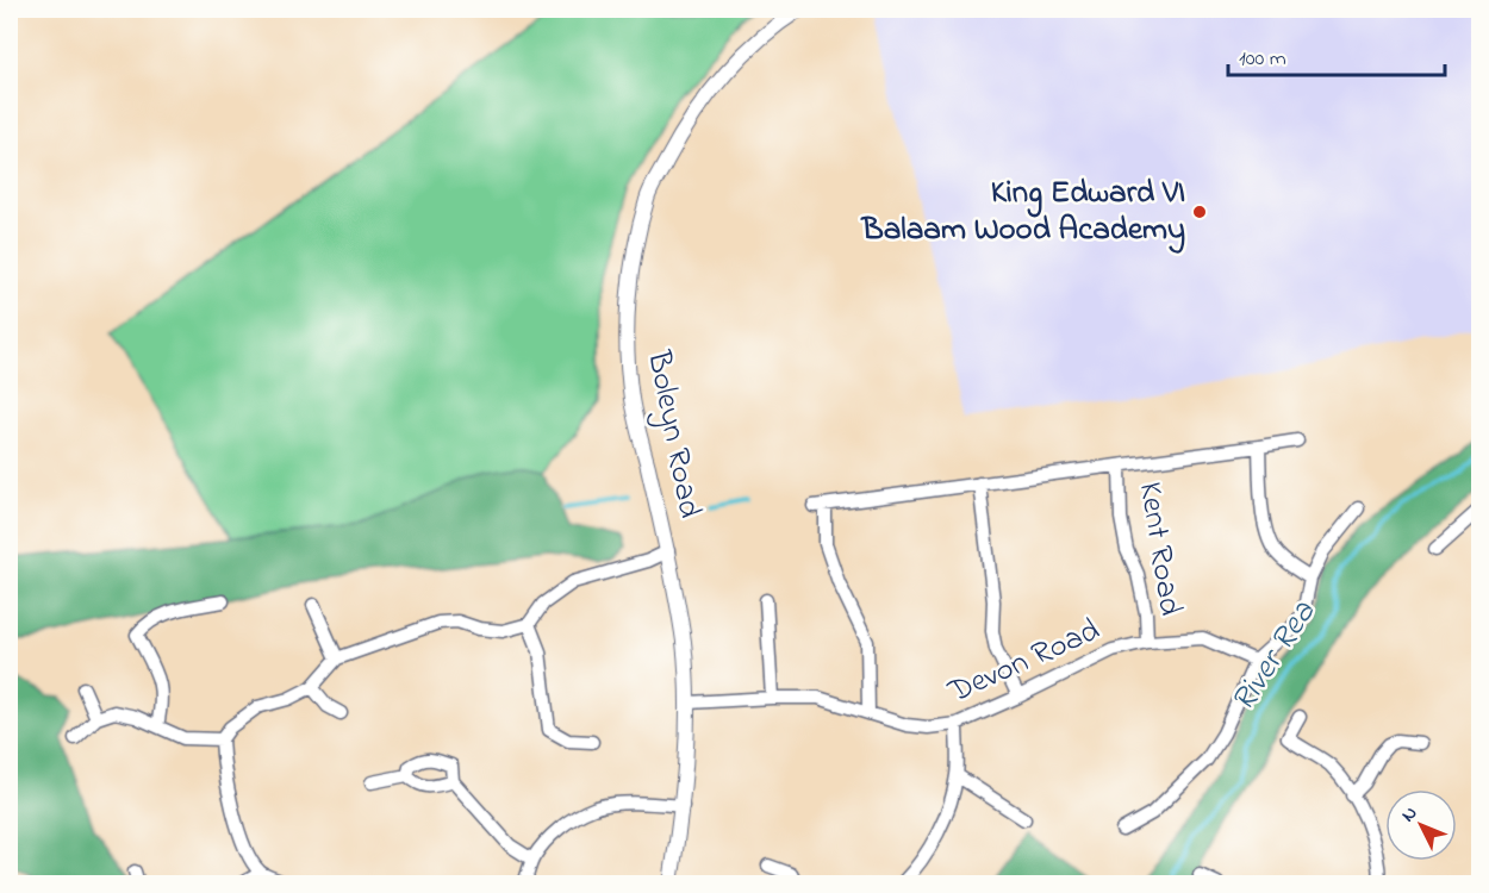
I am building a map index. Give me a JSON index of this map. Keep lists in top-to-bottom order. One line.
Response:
{"streets":{"street":["Boleyn Road","Kent Road","Devon Road"]},"crossings":[["Boleyn Road","Devon Road"],["Kent Road","Devon Road"]],"water":["River Rea"],"places":["King Edward VI Balaam Wood Academy"],"scale_bar":"100 m","north":"top left"}
